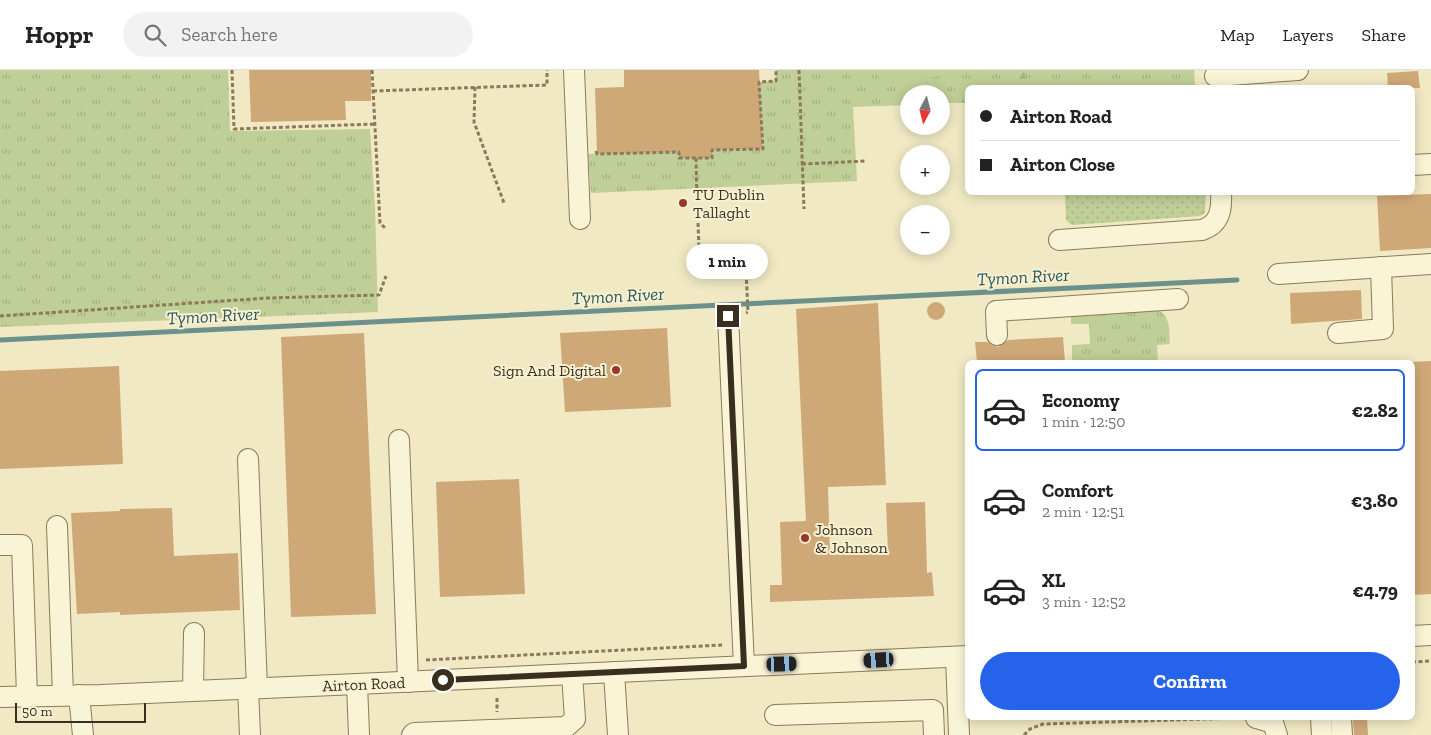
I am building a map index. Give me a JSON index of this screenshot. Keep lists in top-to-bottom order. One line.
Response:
{"streets":{"street":["Airton Road"]},"water":["Tymon River"],"places":["TU Dublin Tallaght","Sign And Digital","Johnson & Johnson"],"scale_bar":"50 m","north":"bottom","page":{"header":"Hoppr","search":"Search here","nav":["Map","Layers","Share"],"map_buttons":["+","−"],"banner":["Airton Road","Airton Close"],"bubble":"1 min","list":[{"name":"Economy","note":"1 min · 12:50","value":"€2.82"},{"name":"Comfort","note":"2 min · 12:51","value":"€3.80"},{"name":"XL","note":"3 min · 12:52","value":"€4.79"}],"buttons":"Confirm","scale":"50 m"}}
